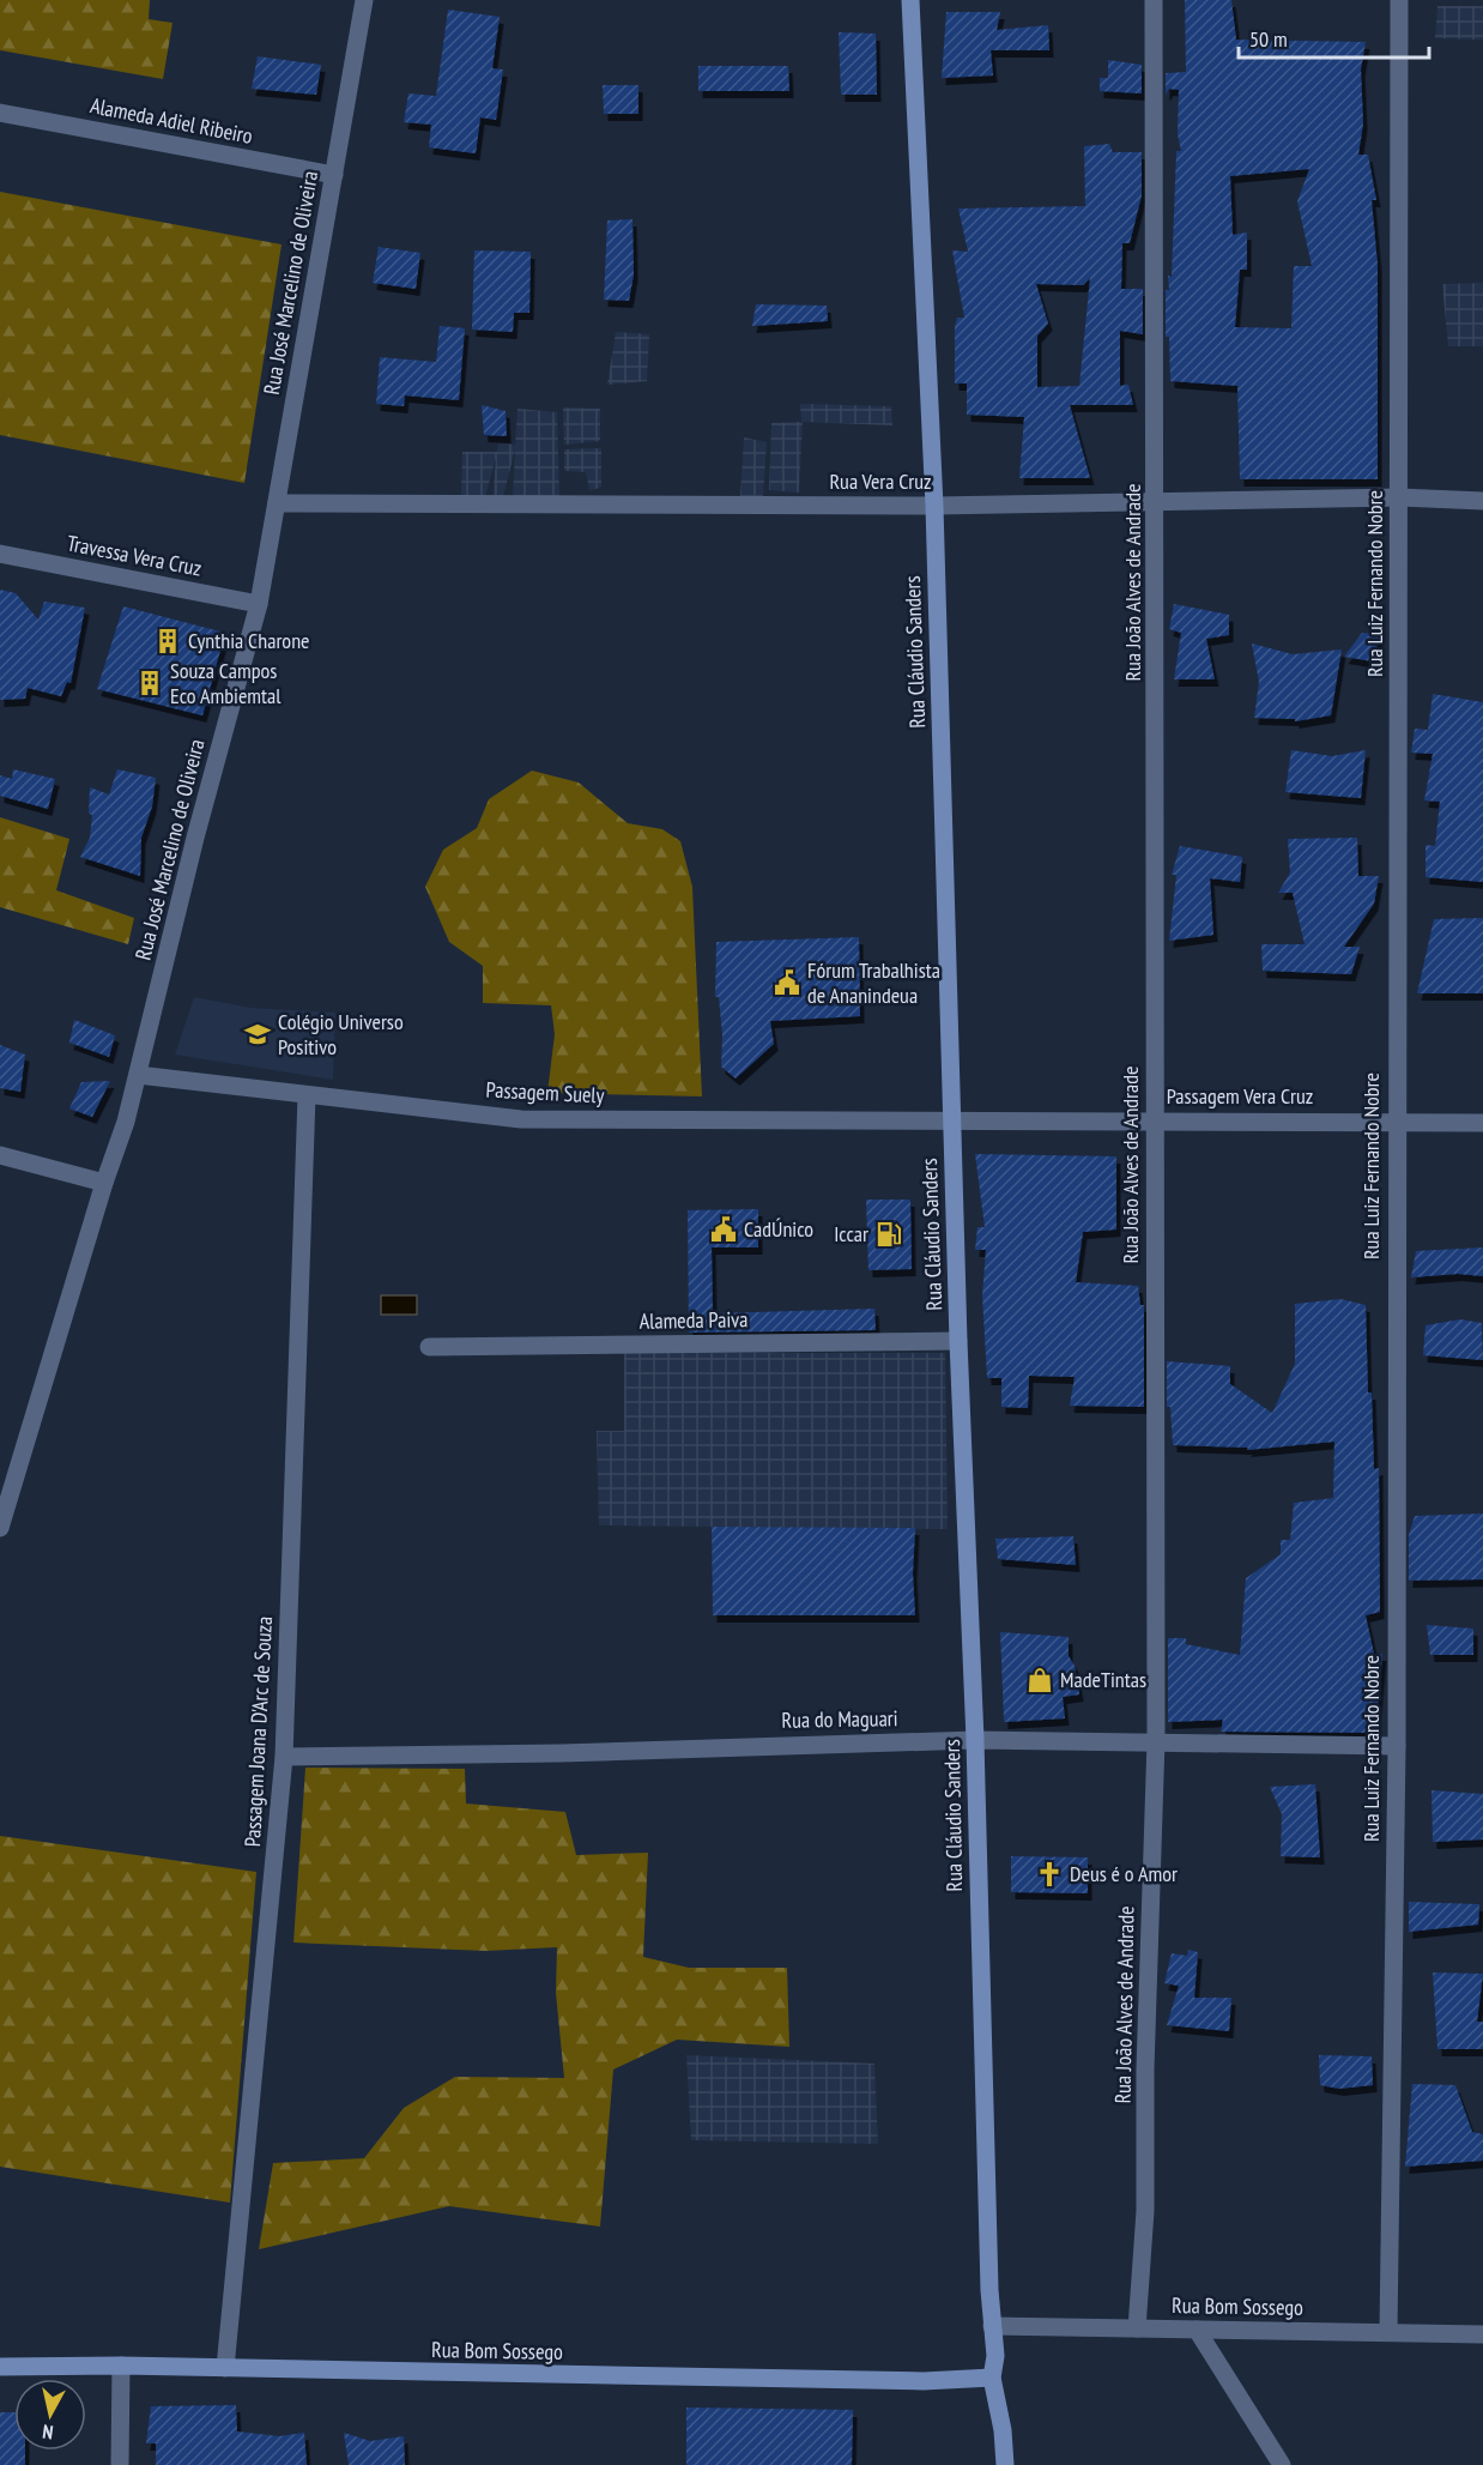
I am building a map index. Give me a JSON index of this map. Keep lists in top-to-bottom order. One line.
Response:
{"streets":{"main road":["Rua Cláudio Sanders","Rua Bom Sossego"],"street":["Alameda Adiel Ribeiro","Rua José Marcelino de Oliveira","Rua Vera Cruz","Travessa Vera Cruz","Rua João Alves de Andrade","Rua Luiz Fernando Nobre","Passagem Suely","Passagem Vera Cruz","Alameda Paiva","Rua do Maguari","Passagem Joana D'Arc de Souza"]},"crossings":[["Alameda Adiel Ribeiro","Rua José Marcelino de Oliveira"],["Rua José Marcelino de Oliveira","Rua Vera Cruz"],["Rua José Marcelino de Oliveira","Travessa Vera Cruz"],["Rua José Marcelino de Oliveira","Passagem Suely"],["Rua Vera Cruz","Rua João Alves de Andrade"],["Rua Vera Cruz","Rua Luiz Fernando Nobre"],["Rua Vera Cruz","Rua Cláudio Sanders"],["Rua João Alves de Andrade","Passagem Vera Cruz"],["Rua João Alves de Andrade","Rua do Maguari"],["Rua João Alves de Andrade","Rua Bom Sossego"],["Rua Luiz Fernando Nobre","Passagem Vera Cruz"],["Rua Luiz Fernando Nobre","Rua do Maguari"],["Rua Luiz Fernando Nobre","Rua Bom Sossego"],["Rua Cláudio Sanders","Passagem Suely"],["Rua Cláudio Sanders","Passagem Vera Cruz"],["Rua Cláudio Sanders","Alameda Paiva"],["Rua Cláudio Sanders","Rua do Maguari"],["Rua Cláudio Sanders","Rua Bom Sossego"],["Passagem Suely","Passagem Vera Cruz"],["Passagem Suely","Passagem Joana D'Arc de Souza"],["Rua do Maguari","Passagem Joana D'Arc de Souza"],["Passagem Joana D'Arc de Souza","Rua Bom Sossego"]],"places":{"building":["Cynthia Charone","Souza Campos Eco Ambiemtal"],"public building":["Fórum Trabalhista de Ananindeua","CadÚnico"],"school or university":["Colégio Universo Positivo"],"fuel station":["Iccar"],"shop":["MadeTintas"],"church":["Deus é o Amor"]},"scale_bar":"50 m","north":"bottom"}
